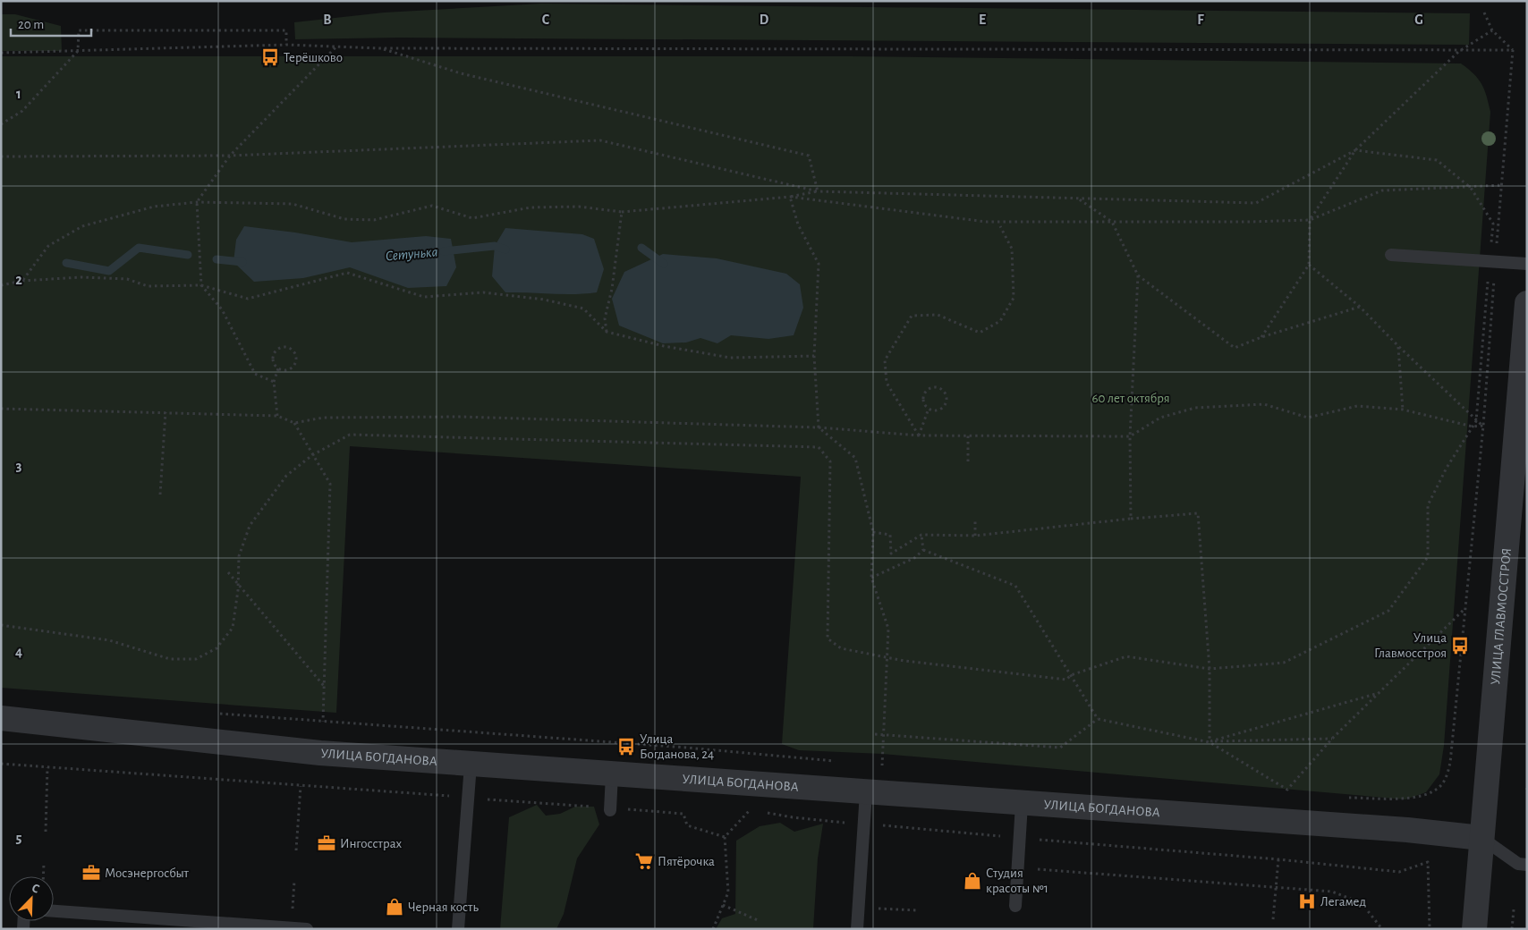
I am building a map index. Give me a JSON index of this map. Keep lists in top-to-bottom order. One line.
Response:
{"streets":{"street":["УЛИЦА ГЛАВМОССТРОЯ","УЛИЦА БОГДАНОВА"]},"crossings":[["УЛИЦА ГЛАВМОССТРОЯ","УЛИЦА БОГДАНОВА"]],"water":["Сетунька"],"parks":["60 лет октября"],"places":{"bus stop":["Терёшково","Улица Главмосстроя","Улица Богданова, 24"],"office":["Ингосстрах","Мосэнергосбыт"],"supermarket":["Пятёрочка"],"shop":["Студия красоты №1","Черная кость"],"hospital":["Легамед"]},"scale_bar":"20 m","north":"top right","grid":{"columns":["B","C","D","E","F","G"],"rows":["1","2","3","4","5"]}}
